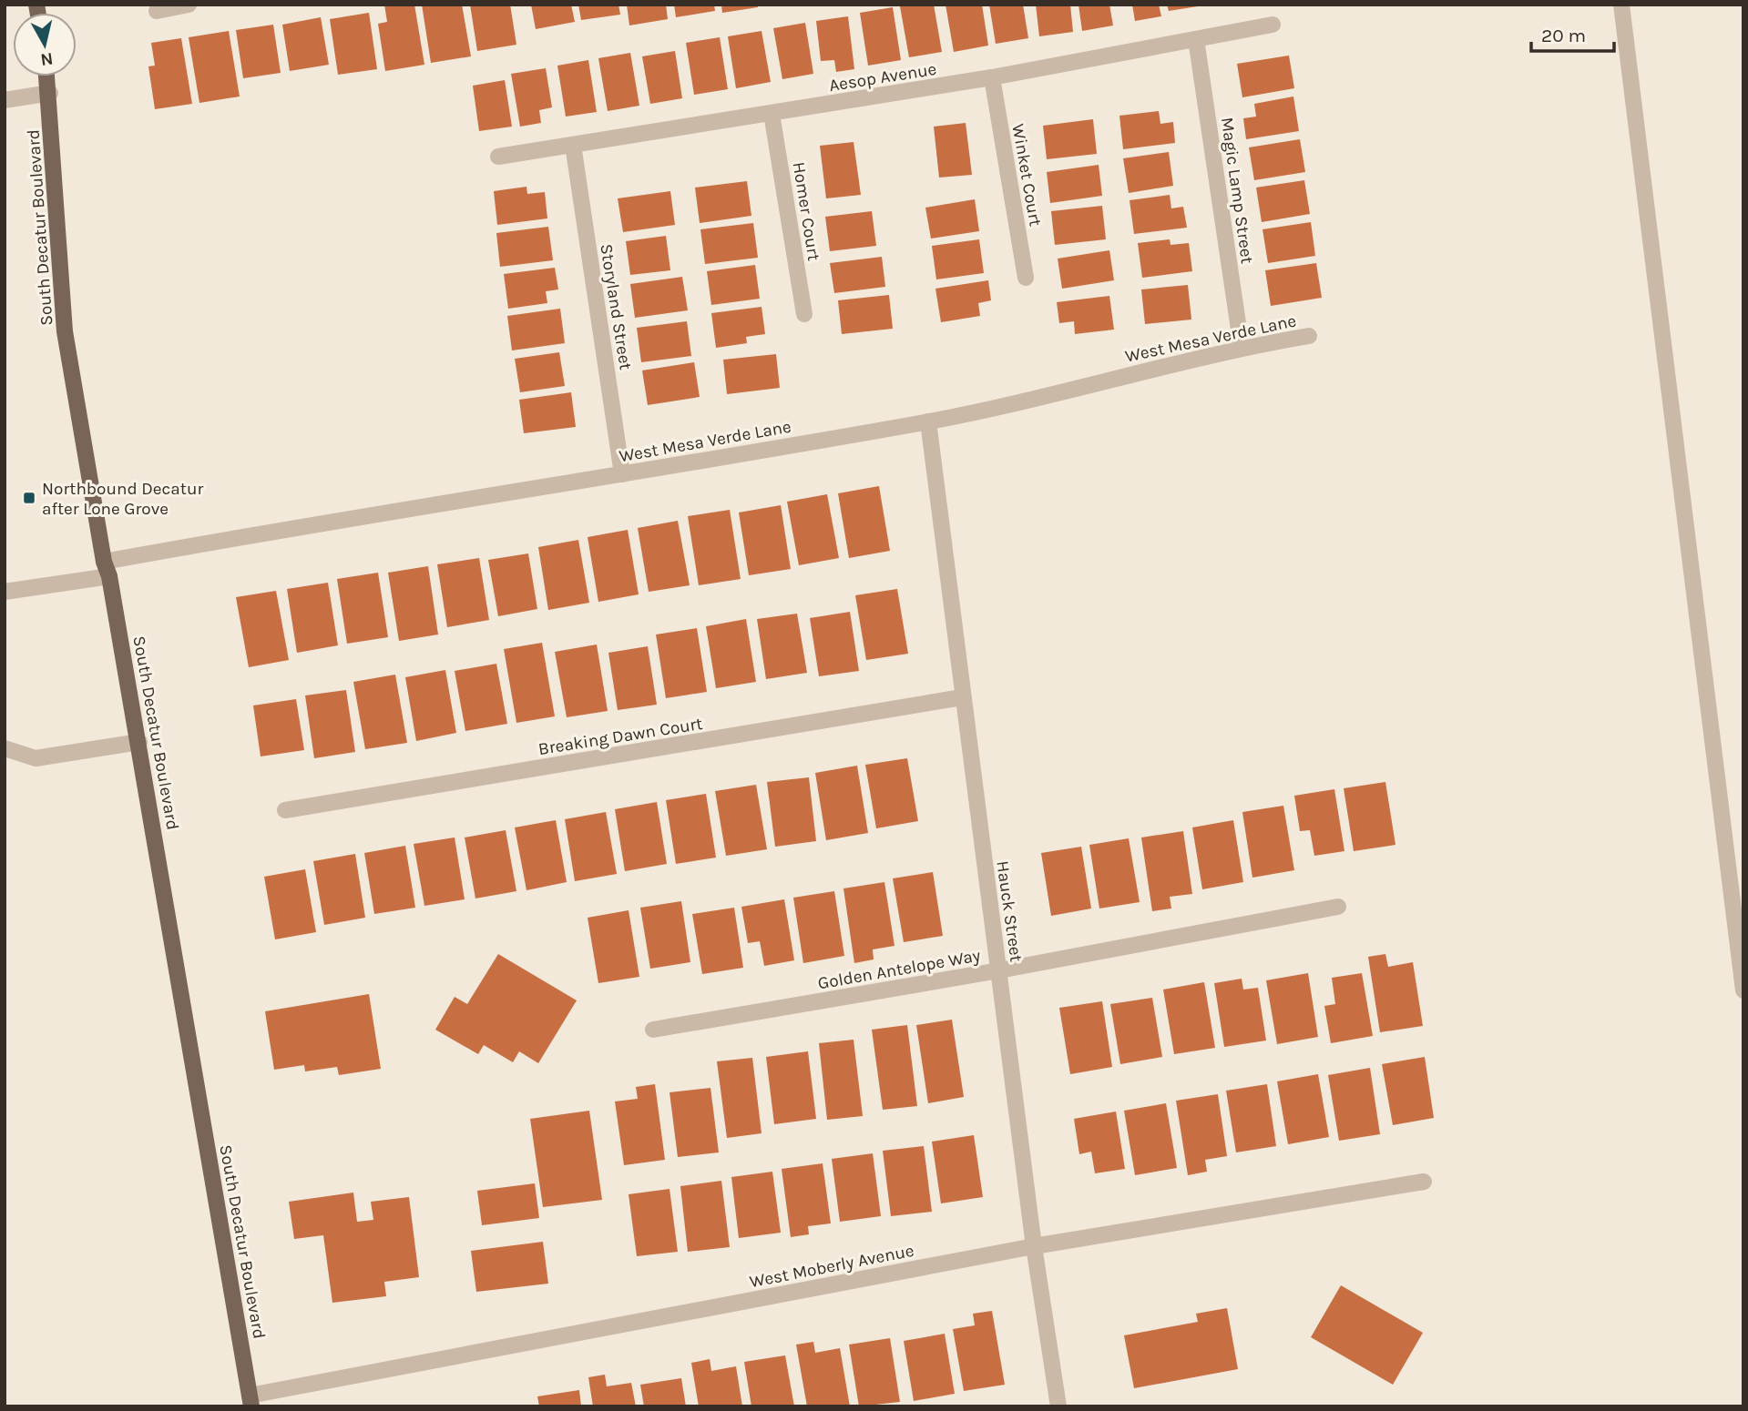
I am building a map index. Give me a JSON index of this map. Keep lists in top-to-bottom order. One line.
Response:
{"streets":{"main road":["South Decatur Boulevard"],"street":["Aesop Avenue","Winket Court","Magic Lamp Street","Homer Court","Storyland Street","West Mesa Verde Lane","Breaking Dawn Court","Hauck Street","Golden Antelope Way","West Moberly Avenue"]},"crossings":[["Aesop Avenue","Winket Court"],["Aesop Avenue","Magic Lamp Street"],["Aesop Avenue","Homer Court"],["Aesop Avenue","Storyland Street"],["Magic Lamp Street","West Mesa Verde Lane"],["South Decatur Boulevard","West Mesa Verde Lane"],["South Decatur Boulevard","West Moberly Avenue"],["Storyland Street","West Mesa Verde Lane"],["West Mesa Verde Lane","Hauck Street"],["Breaking Dawn Court","Hauck Street"],["Hauck Street","Golden Antelope Way"],["Hauck Street","West Moberly Avenue"]],"places":{"transit":["Northbound Decatur after Lone Grove"]},"scale_bar":"20 m","north":"bottom"}
